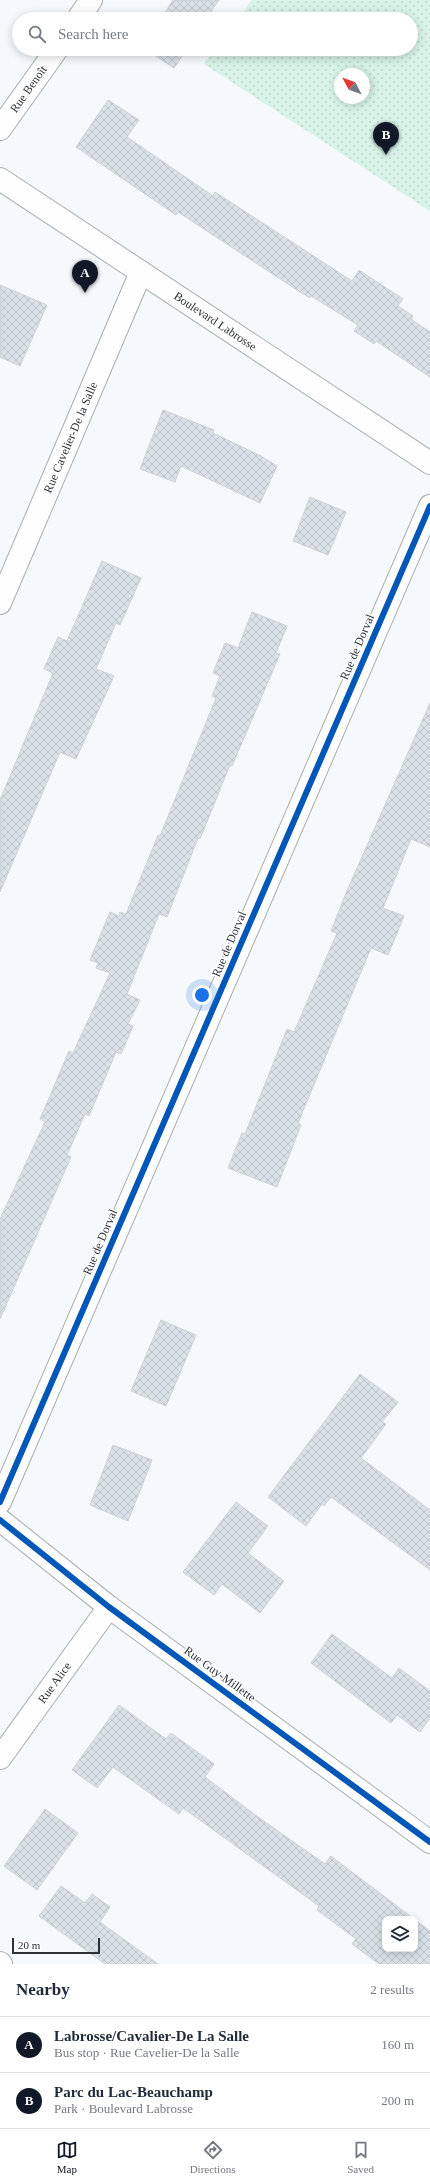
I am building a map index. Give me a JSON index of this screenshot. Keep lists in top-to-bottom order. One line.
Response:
{"streets":{"street":["Rue Benoît","Boulevard Labrosse","Rue Cavelier-De la Salle","Rue de Dorval","Rue Guy-Millette","Rue Alice"]},"crossings":[["Boulevard Labrosse","Rue Cavelier-De la Salle"],["Rue Guy-Millette","Rue Alice"]],"scale_bar":"20 m","north":"top left","page":{"search":"Search here","pins":["B","A"],"scale":"20 m","heading":["Nearby","2 results"],"list":[{"mark":"A","name":"Labrosse/Cavalier-De La Salle","note":"Bus stop · Rue Cavelier-De la Salle","value":"160 m"},{"mark":"B","name":"Parc du Lac-Beauchamp","note":"Park · Boulevard Labrosse","value":"200 m"}],"nav":["Map","Directions","Saved"]}}
